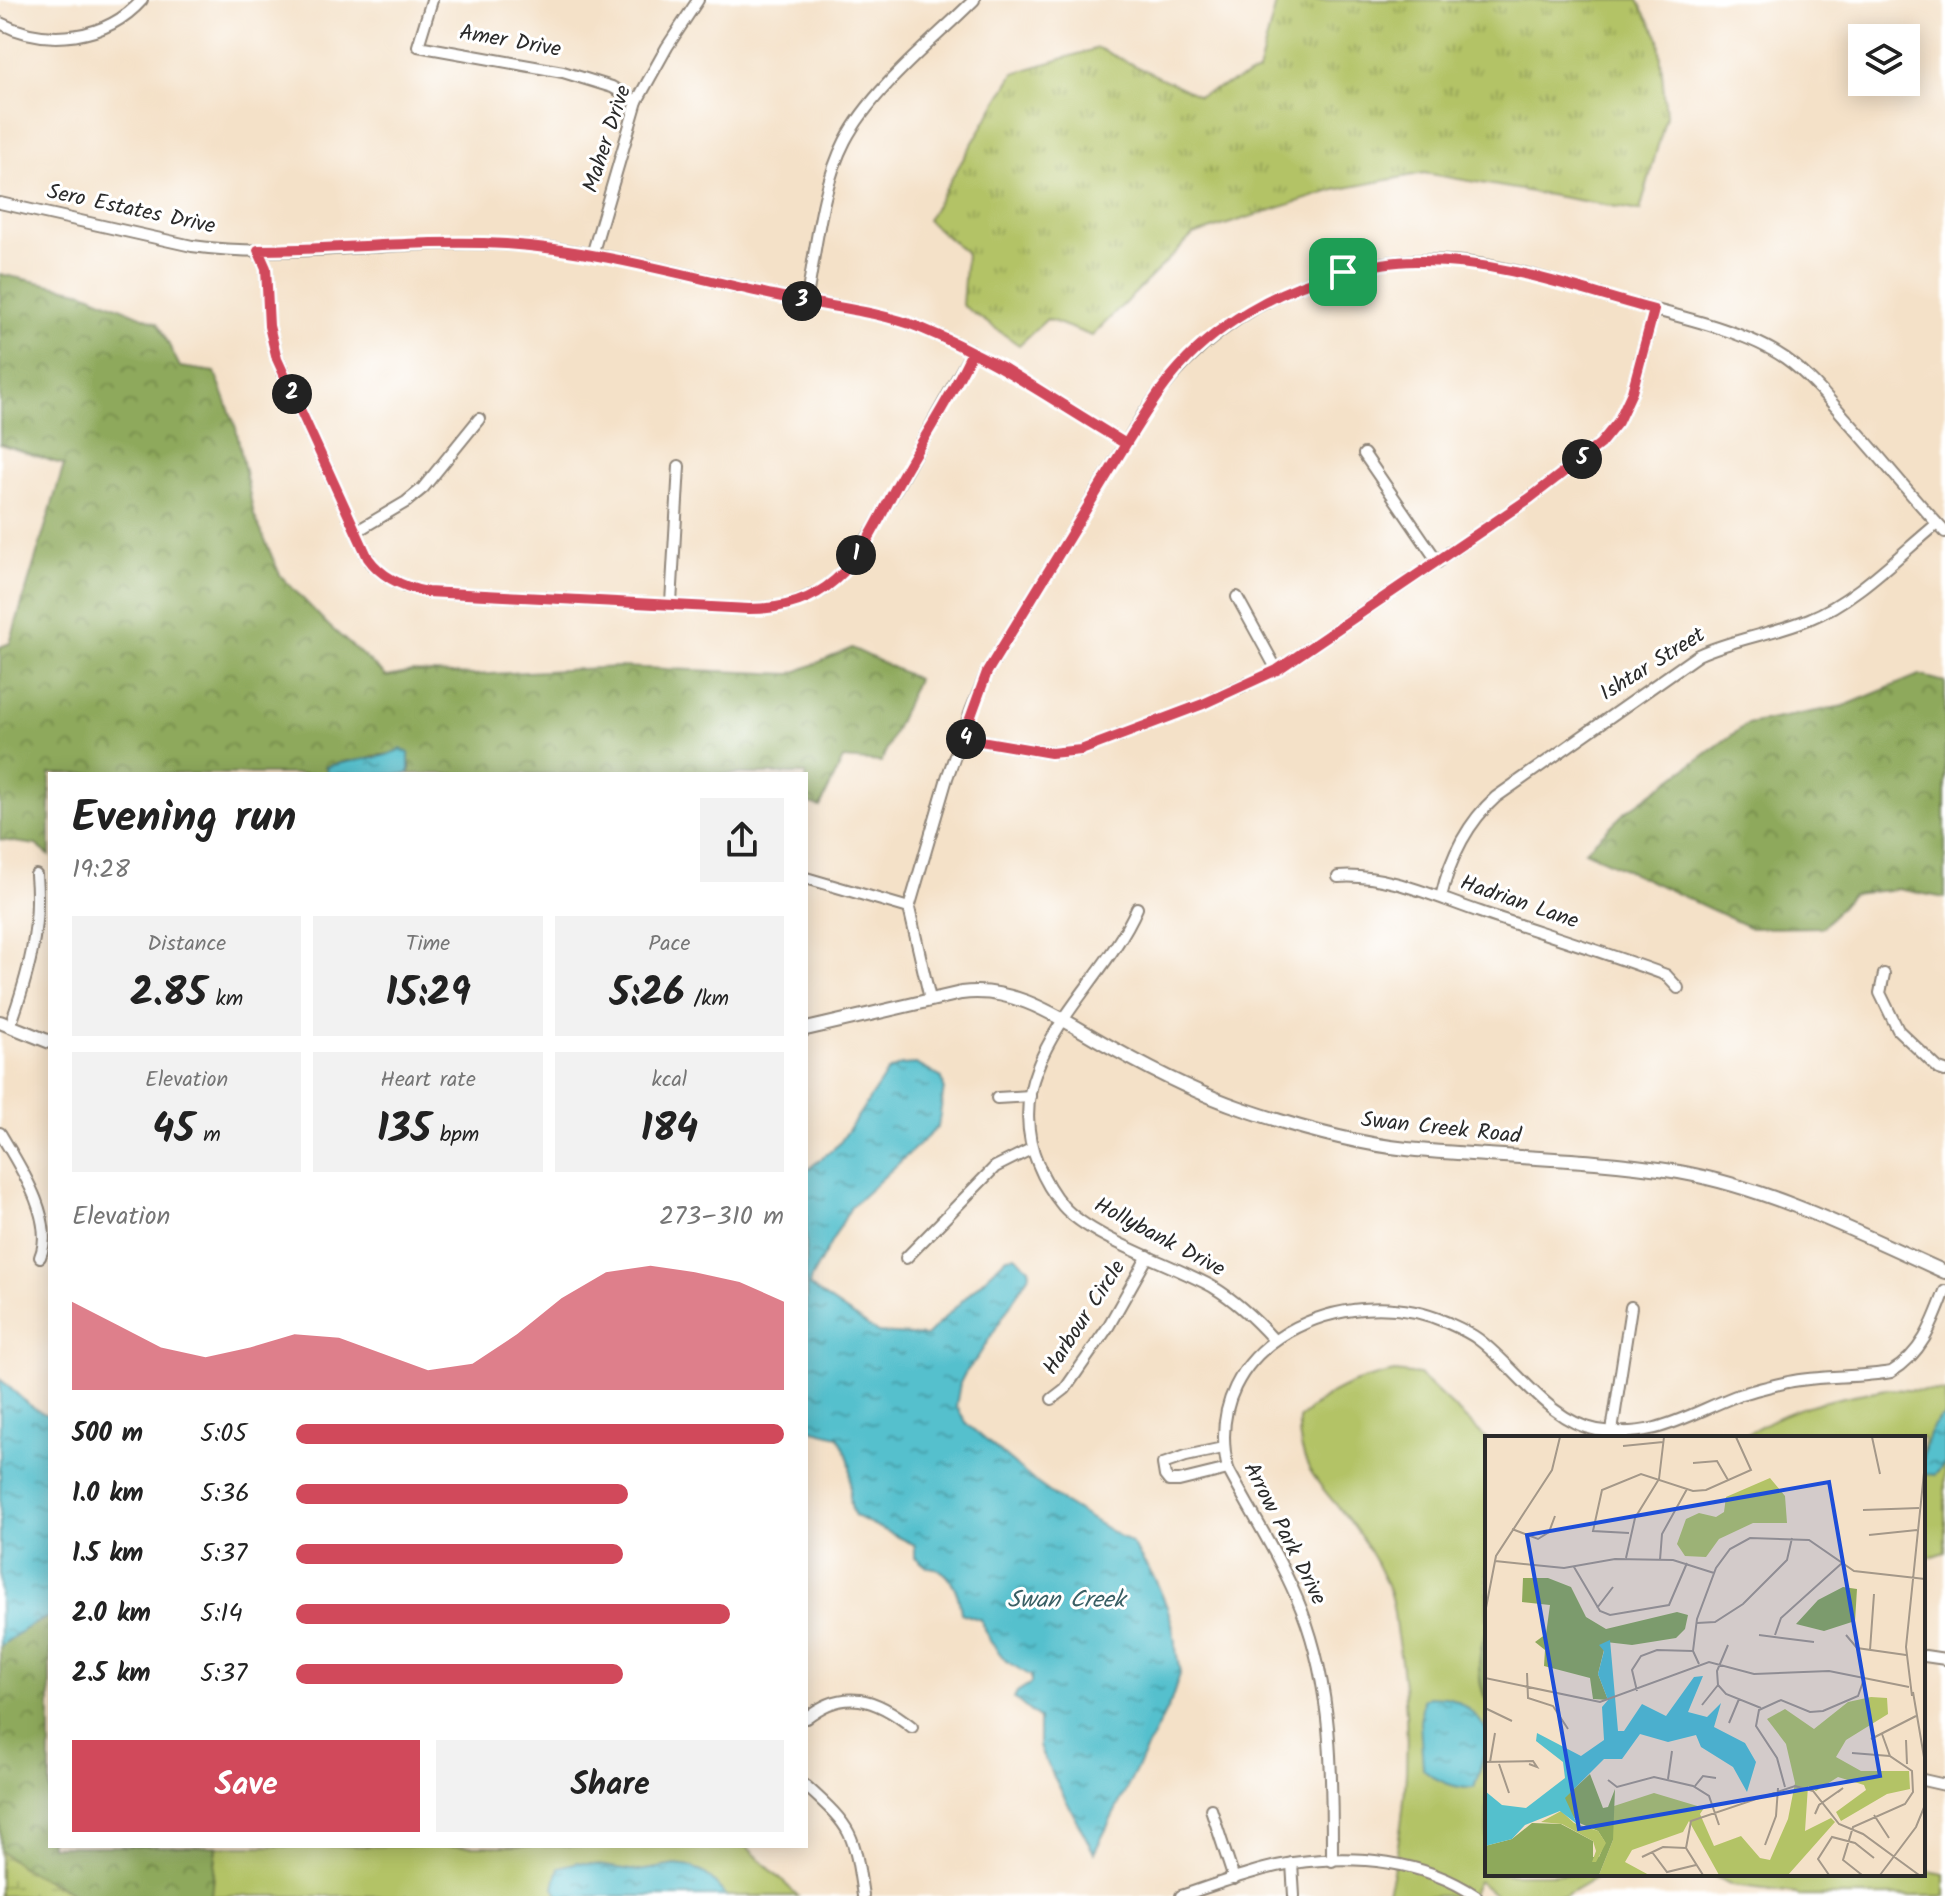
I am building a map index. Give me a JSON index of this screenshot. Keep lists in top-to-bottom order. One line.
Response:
{"streets":{"street":["Amer Drive","Maher Drive","Sero Estates Drive","Ishtar Street","Hadrian Lane","Swan Creek Road","Hollybank Drive","Harbour Circle","Arrow Park Drive"]},"crossings":[["Amer Drive","Maher Drive"],["Maher Drive","Sero Estates Drive"],["Ishtar Street","Hadrian Lane"],["Swan Creek Road","Hollybank Drive"],["Hollybank Drive","Harbour Circle"],["Hollybank Drive","Arrow Park Drive"]],"water":["Swan Creek"],"page":{"pins":["3","2","5","1","4"],"heading":["Evening run","19:28"],"stats":[["Distance","2.85 km"],["Time","15:29"],["Pace","5:26 /km"],["Elevation","45 m"],["Heart rate","135 bpm"],["kcal","184"]],"chart":["Elevation","273–310 m"],"list":[{"name":"500 m","note":"5:05"},{"name":"1.0 km","note":"5:36"},{"name":"1.5 km","note":"5:37"},{"name":"2.0 km","note":"5:14"},{"name":"2.5 km","note":"5:37"}],"buttons":["Save","Share"]}}
